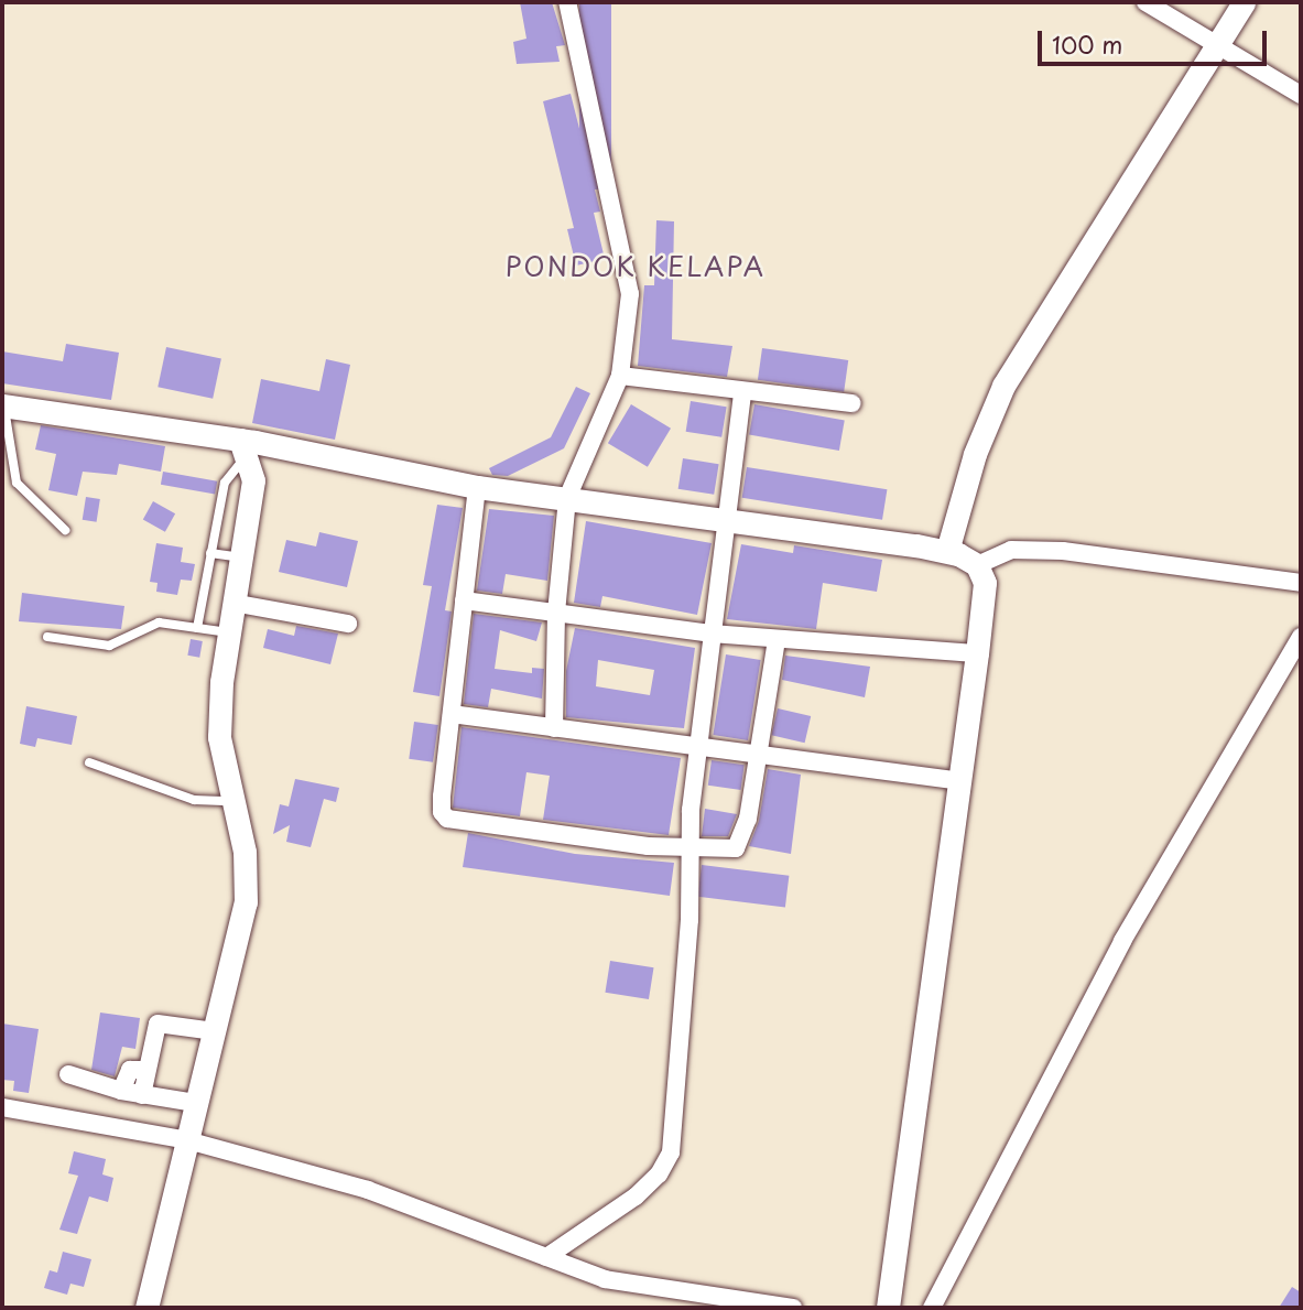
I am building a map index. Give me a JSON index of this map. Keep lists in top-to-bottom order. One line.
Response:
{"districts":["PONDOK KELAPA"],"scale_bar":"100 m"}
